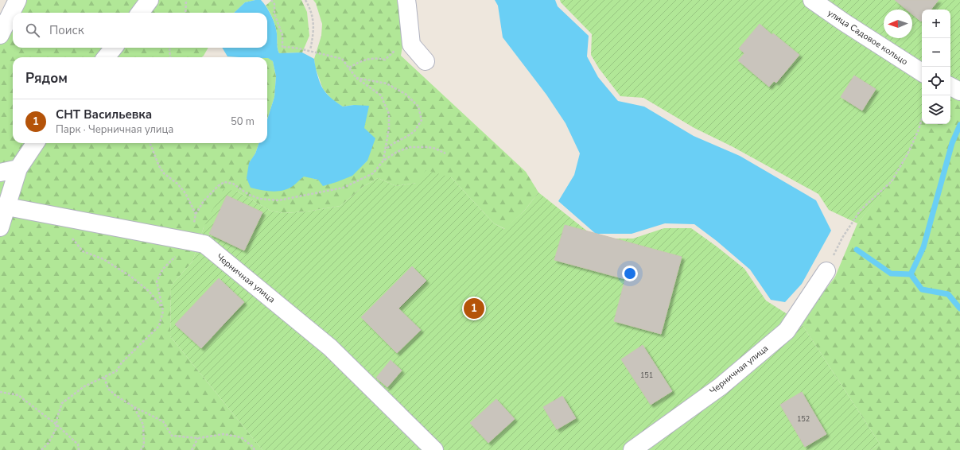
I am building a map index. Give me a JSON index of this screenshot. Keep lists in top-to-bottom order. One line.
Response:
{"streets":{"street":["улица Садовое кольцо","Черничная улица"]},"house_numbers":["151","152"],"north":"left","page":{"map_buttons":["+","−"],"search":"Поиск","heading":"Рядом","list":[{"mark":"1","name":"СНТ Васильевка","note":"Парк · Черничная улица","value":"50 m"}],"pins":"1"}}
